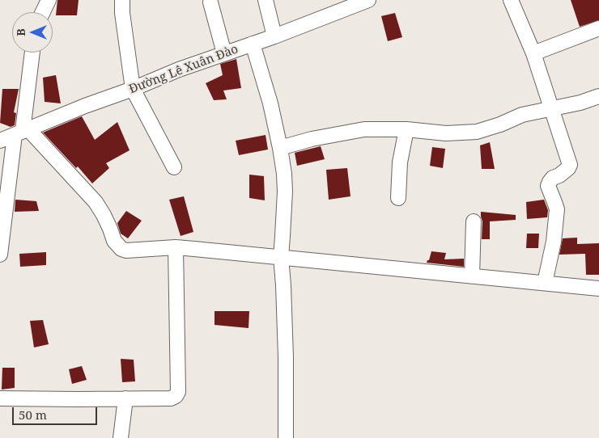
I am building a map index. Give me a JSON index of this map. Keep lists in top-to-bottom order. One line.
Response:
{"streets":{"street":["Đường Lê Xuân Đào"]},"scale_bar":"50 m","north":"left"}
